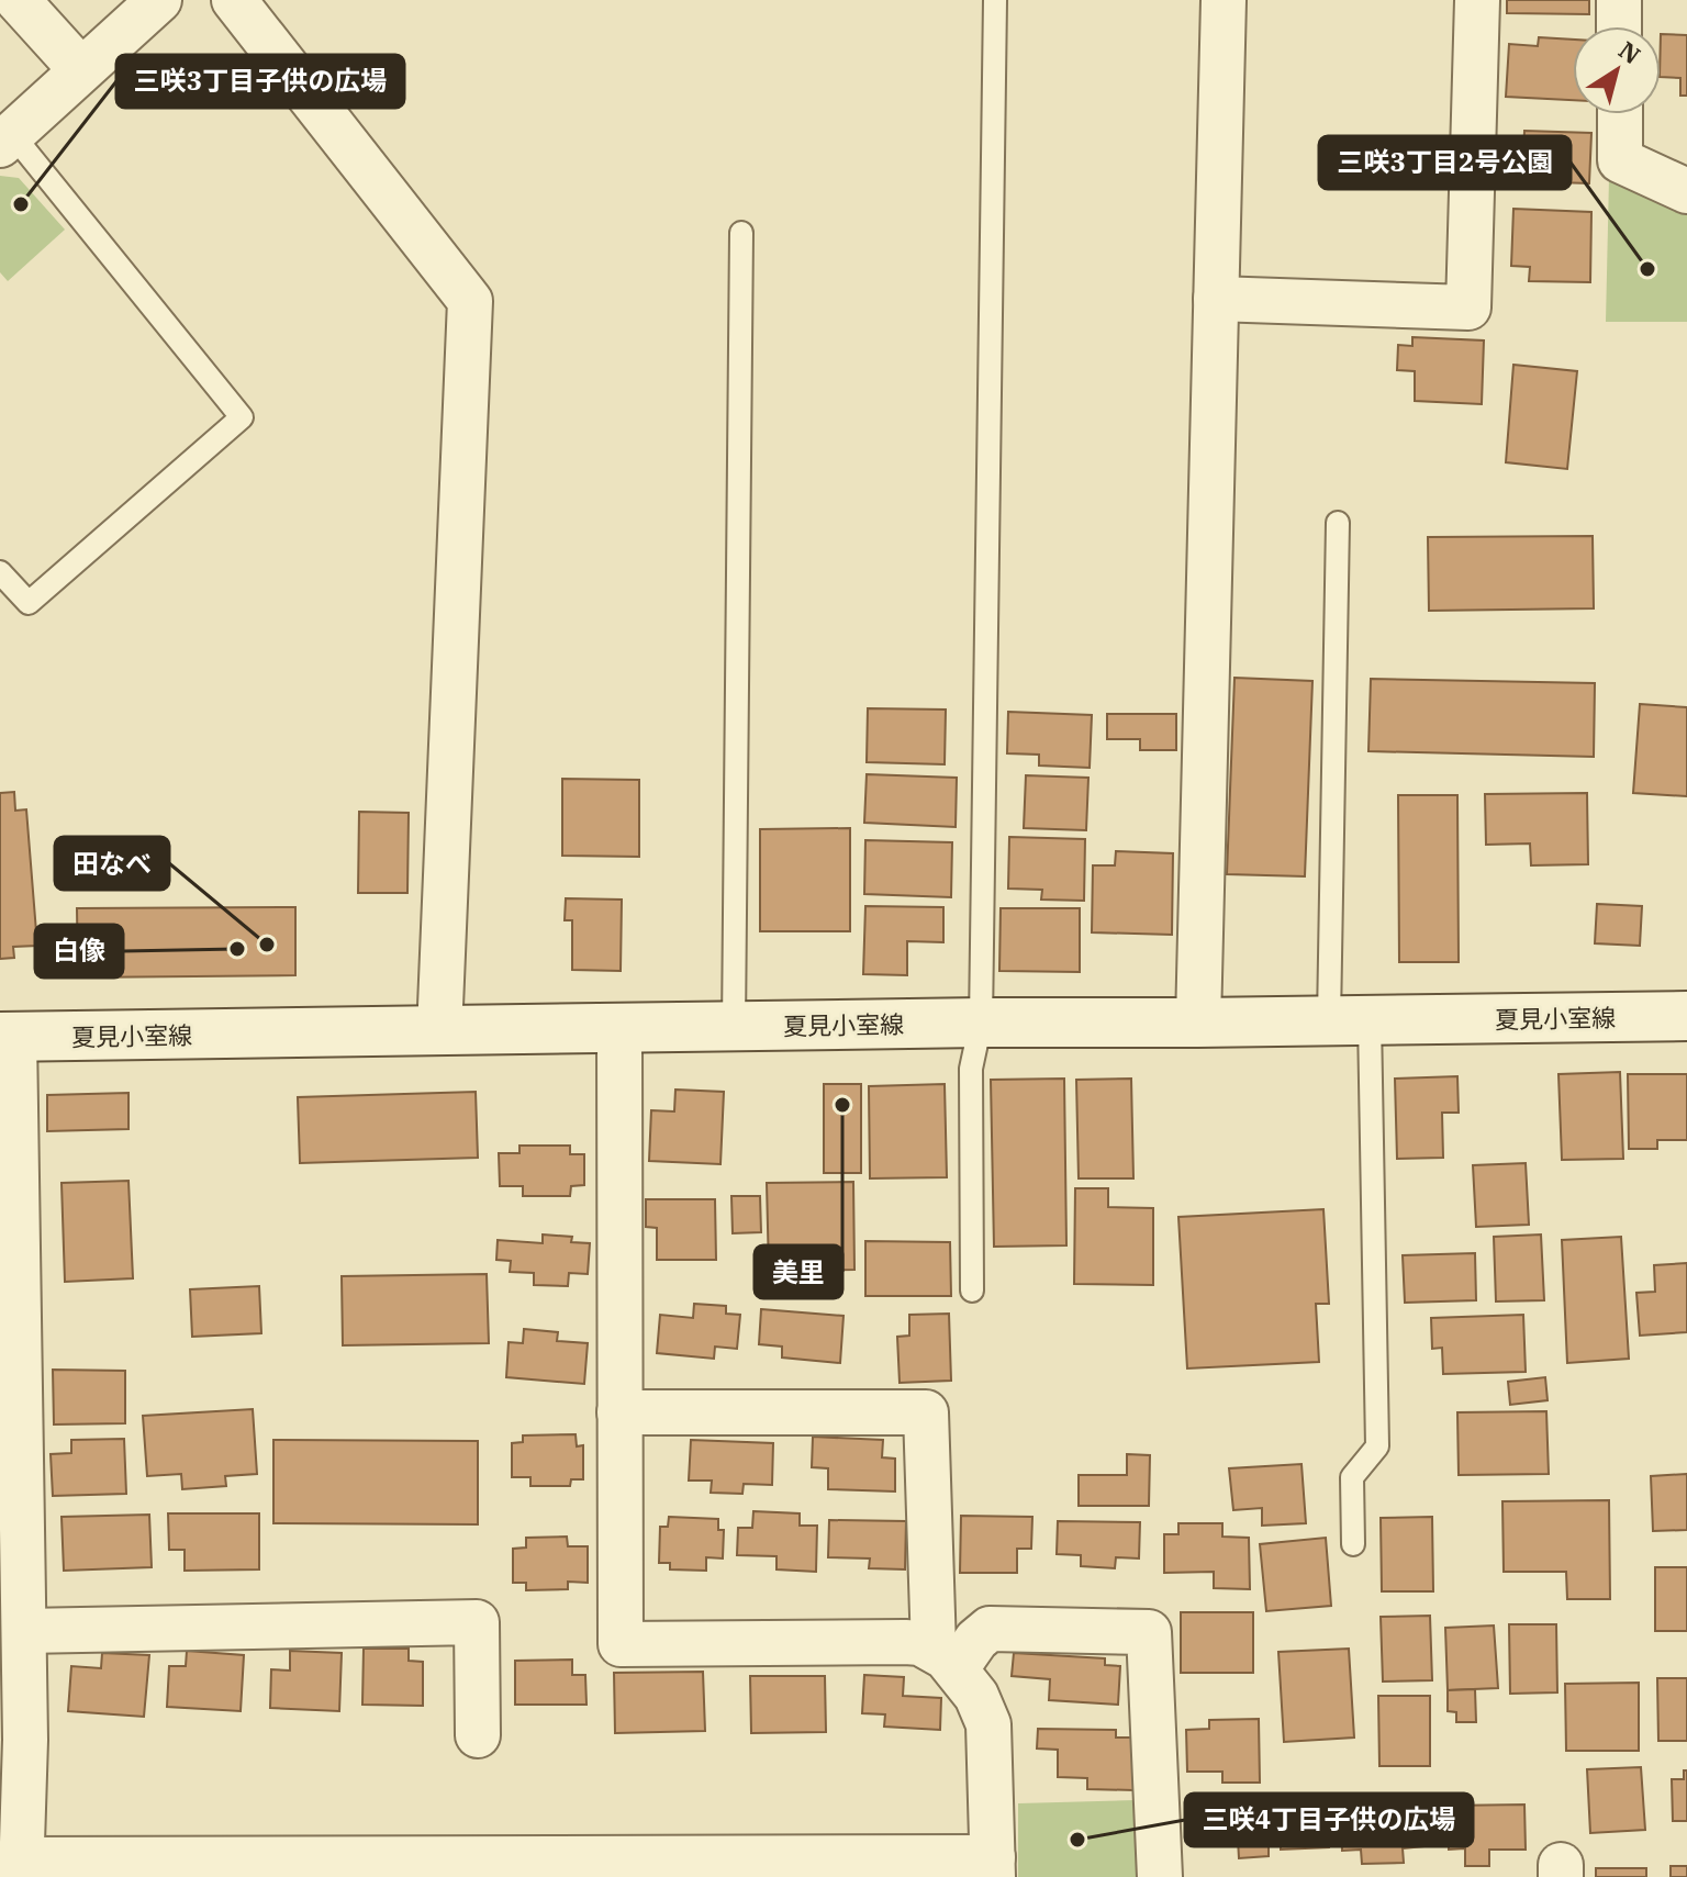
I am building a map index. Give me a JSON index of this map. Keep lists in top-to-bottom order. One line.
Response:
{"streets":{"main road":["夏見小室線"]},"places":["三咲3丁目子供の広場","三咲3丁目2号公園","田なべ","白像","美里","三咲4丁目子供の広場"],"north":"top right"}
